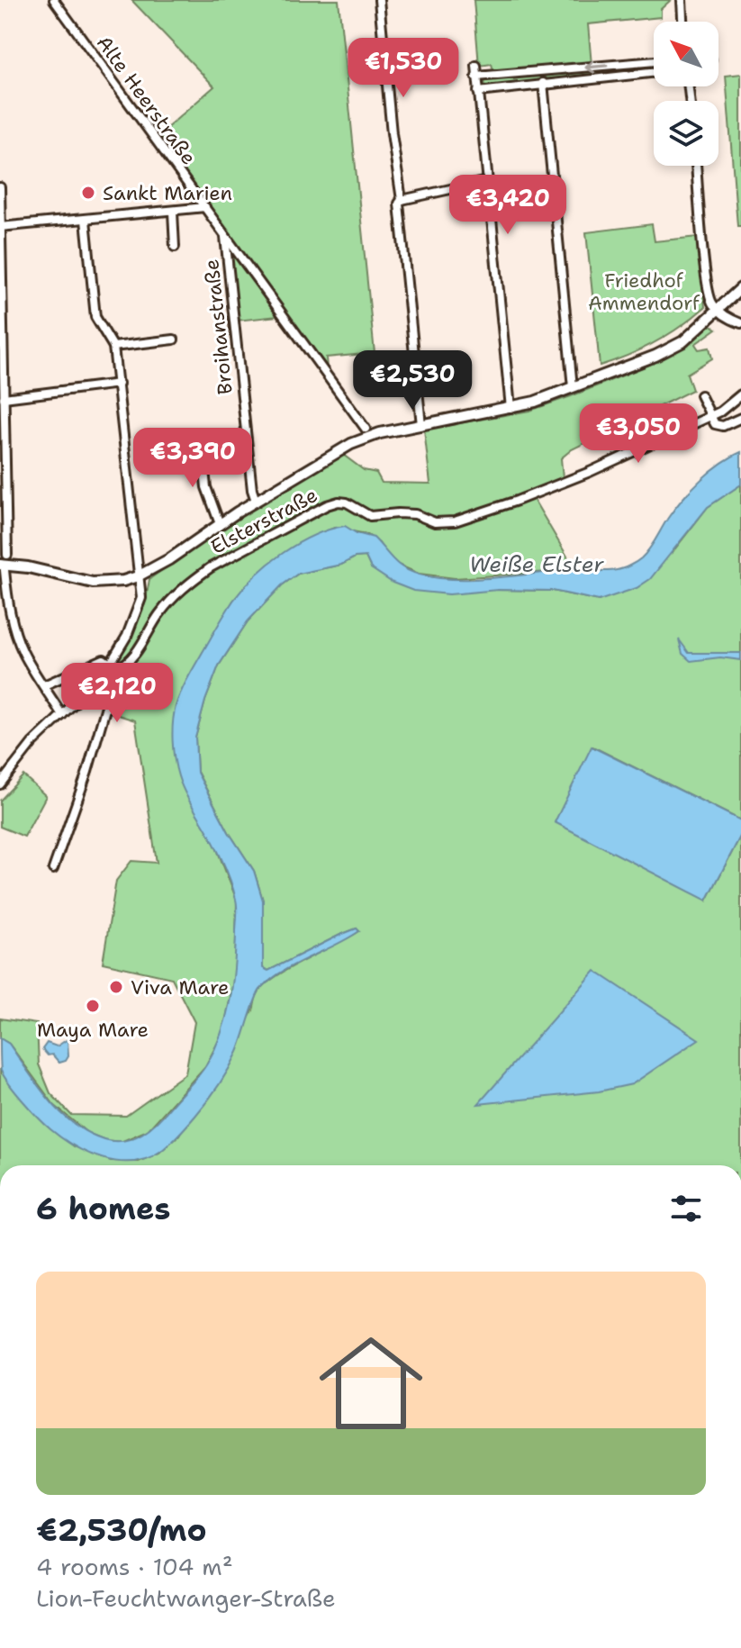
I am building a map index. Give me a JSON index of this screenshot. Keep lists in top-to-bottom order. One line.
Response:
{"streets":{"street":["Alte Heerstraße","Broihanstraße","Elsterstraße"]},"crossings":[["Alte Heerstraße","Broihanstraße"]],"water":["Weiße Elster"],"parks":["Friedhof Ammendorf"],"places":["Sankt Marien","Viva Mare","Maya Mare"],"north":"top left","page":{"price":["€1,530","€3,420","€2,530","€3,050","€3,390","€2,120"],"heading":"6 homes","list":[{"name":"€2,530/mo","note":"4 rooms · 104 m² · Lion-Feuchtwanger-Straße"}]}}
